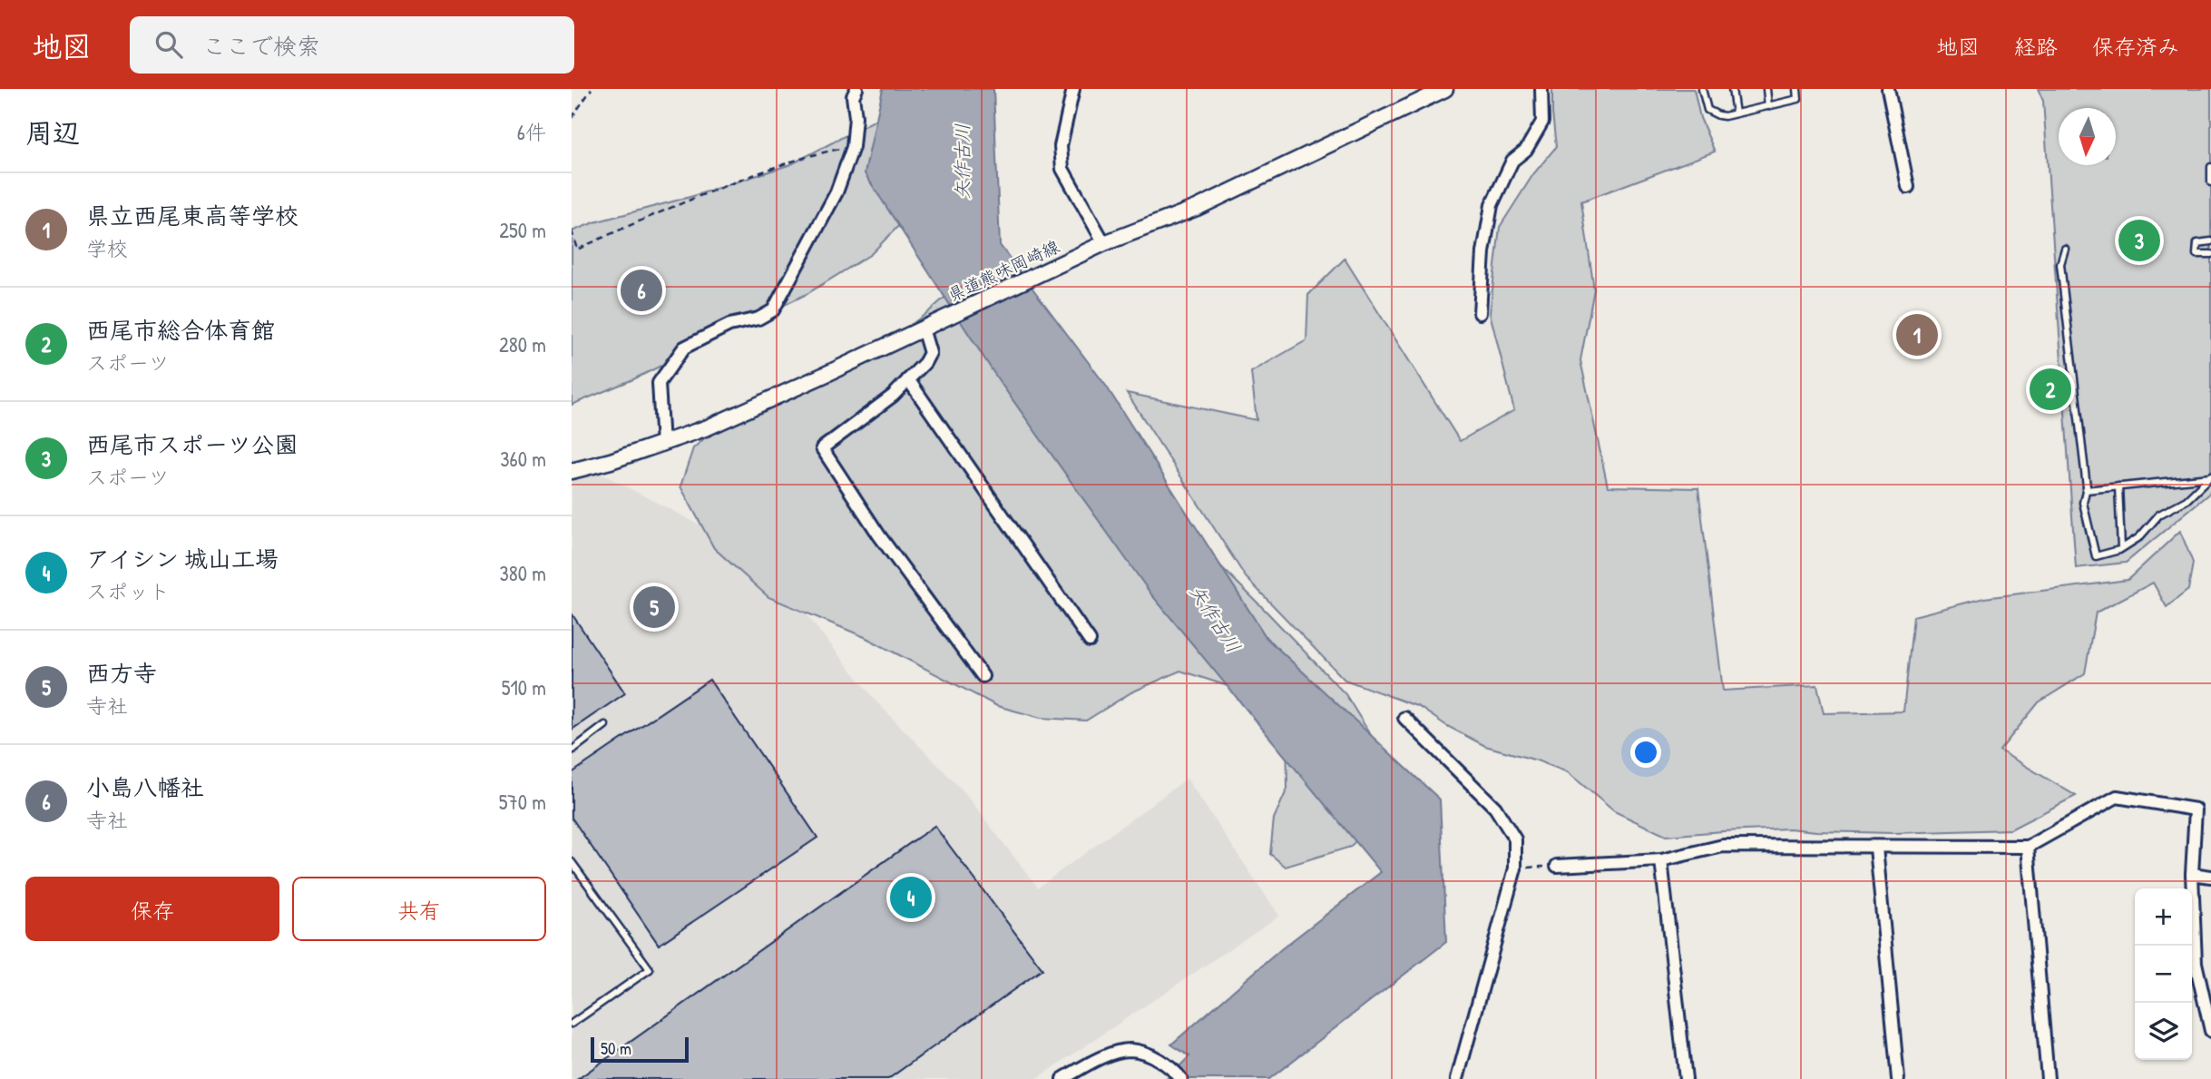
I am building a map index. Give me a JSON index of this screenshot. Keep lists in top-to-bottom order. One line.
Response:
{"streets":{"main road":["県道熊味岡崎線"]},"water":["矢作古川"],"scale_bar":"50 m","north":"bottom","page":{"header":"地図","search":"ここで検索","nav":["地図","経路","保存済み"],"heading":["周辺","6件"],"list":[{"mark":"1","name":"県立西尾東高等学校","note":"学校","value":"250 m"},{"mark":"2","name":"西尾市総合体育館","note":"スポーツ","value":"280 m"},{"mark":"3","name":"西尾市スポーツ公園","note":"スポーツ","value":"360 m"},{"mark":"4","name":"アイシン 城山工場","note":"スポット","value":"380 m"},{"mark":"5","name":"西方寺","note":"寺社","value":"510 m"},{"mark":"6","name":"小島八幡社","note":"寺社","value":"570 m"}],"pins":["3","6","1","2","5","4"],"buttons":["保存","共有"],"map_buttons":["+","−"],"scale":"50 m"}}
